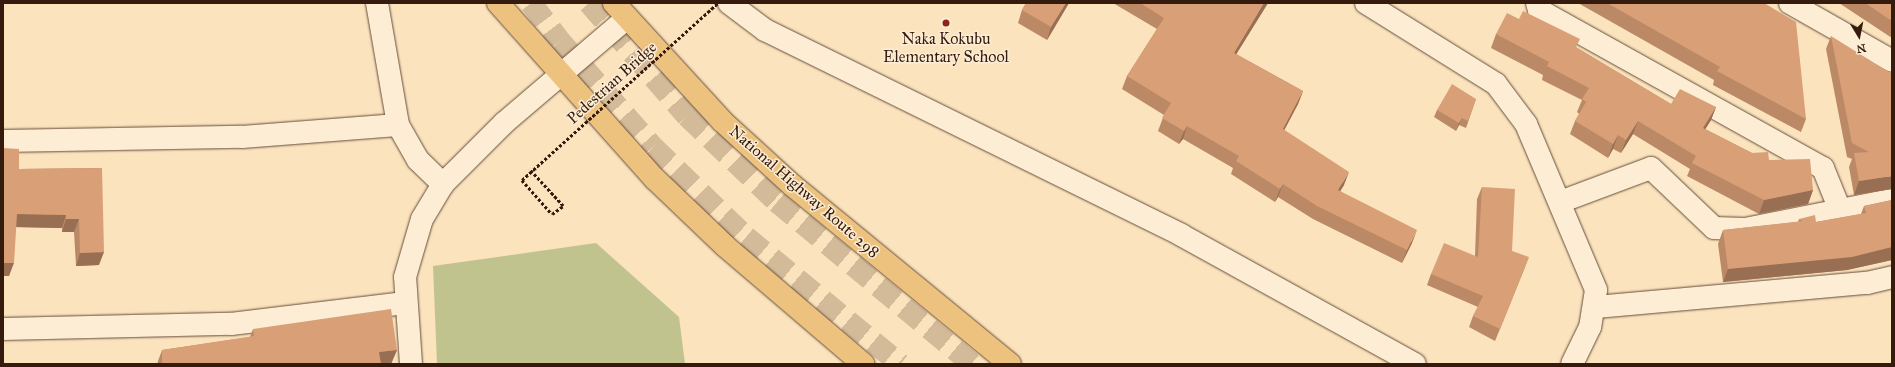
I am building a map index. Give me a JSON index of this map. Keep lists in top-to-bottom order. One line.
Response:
{"streets":{"highway":["National Highway Route 298"],"path":["Pedestrian Bridge"]},"places":["Naka Kokubu Elementary School"],"north":"bottom"}
